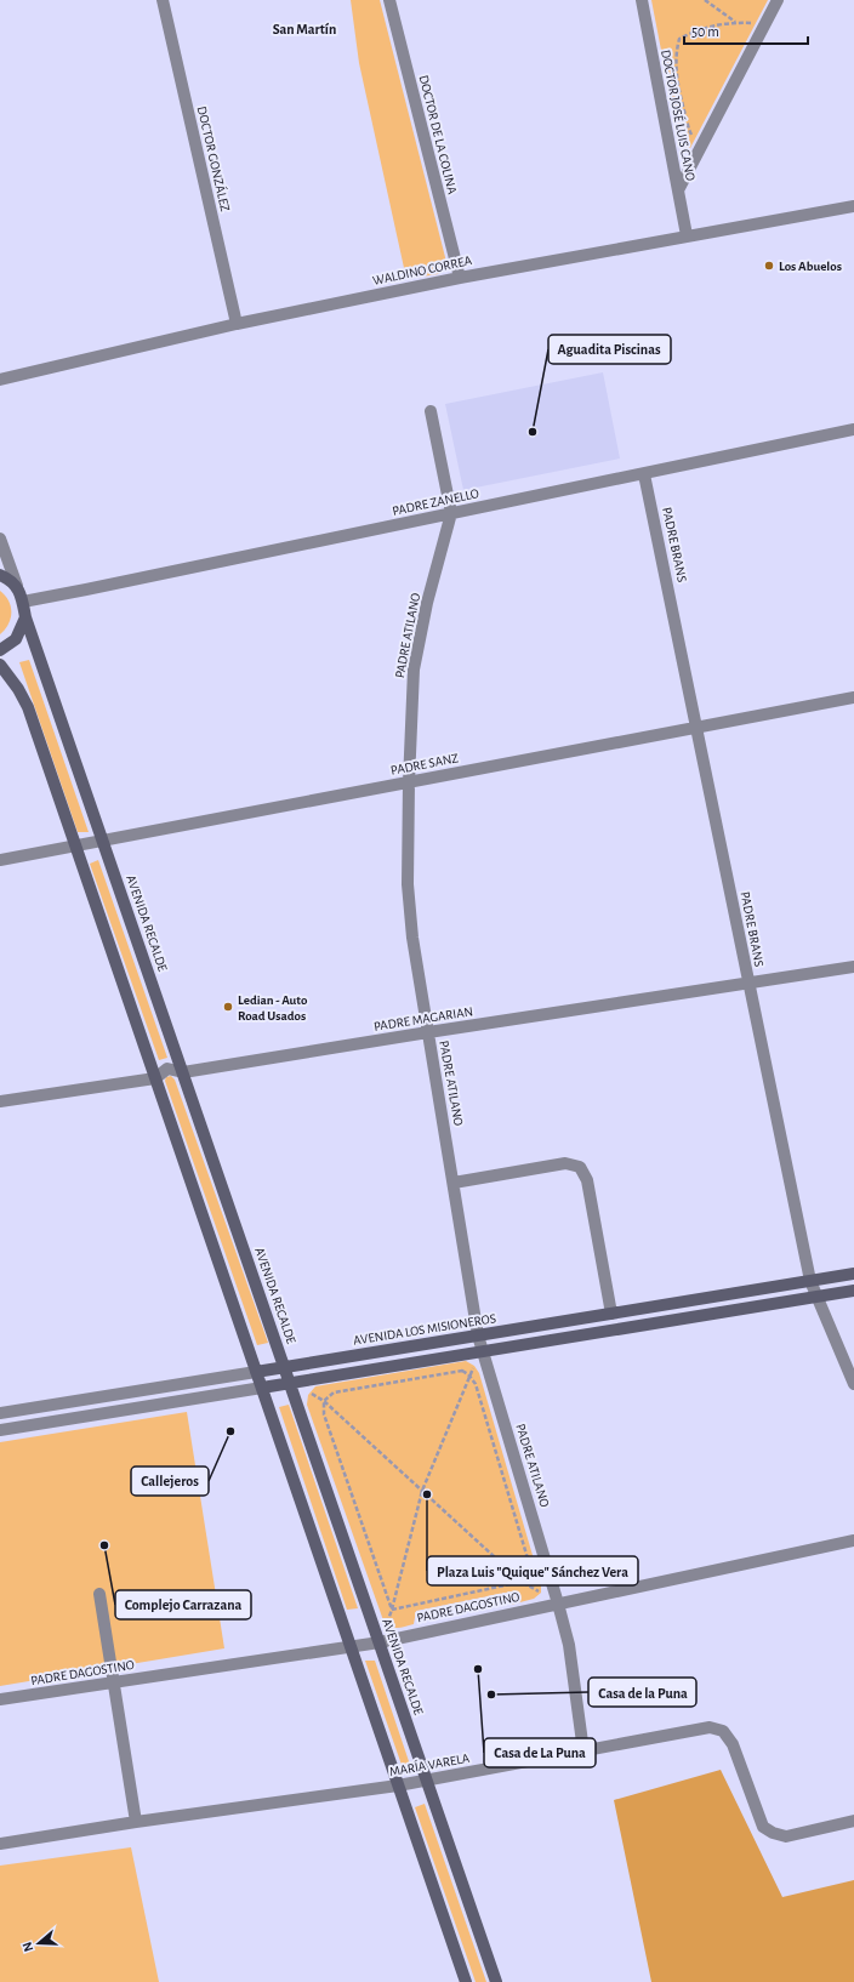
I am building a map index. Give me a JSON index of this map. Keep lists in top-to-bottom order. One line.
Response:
{"streets":{"main road":["AVENIDA RECALDE","AVENIDA LOS MISIONEROS"],"street":["DOCTOR JOSÉ LUIS CANO","DOCTOR DE LA COLINA","DOCTOR GONZÁLEZ","WALDINO CORREA","PADRE ZANELLO","PADRE BRANS","PADRE ATILANO","PADRE SANZ","PADRE MAGARIAN","PADRE DAGOSTINO","MARÍA VARELA"]},"crossings":[["DOCTOR JOSÉ LUIS CANO","WALDINO CORREA"],["DOCTOR DE LA COLINA","WALDINO CORREA"],["DOCTOR GONZÁLEZ","WALDINO CORREA"],["PADRE ZANELLO","PADRE BRANS"],["PADRE ZANELLO","PADRE ATILANO"],["PADRE ZANELLO","AVENIDA RECALDE"],["PADRE BRANS","PADRE SANZ"],["PADRE BRANS","PADRE MAGARIAN"],["PADRE BRANS","AVENIDA LOS MISIONEROS"],["PADRE ATILANO","PADRE SANZ"],["PADRE ATILANO","PADRE MAGARIAN"],["PADRE ATILANO","AVENIDA LOS MISIONEROS"],["PADRE ATILANO","PADRE DAGOSTINO"],["PADRE ATILANO","MARÍA VARELA"],["PADRE SANZ","AVENIDA RECALDE"],["AVENIDA RECALDE","PADRE MAGARIAN"],["AVENIDA RECALDE","AVENIDA LOS MISIONEROS"],["AVENIDA RECALDE","PADRE DAGOSTINO"],["AVENIDA RECALDE","MARÍA VARELA"]],"districts":["San Martín"],"places":["Los Abuelos","Aguadita Piscinas","Ledian - Auto Road Usados","Callejeros","Plaza Luis \"Quique\" Sánchez Vera","Complejo Carrazana","Casa de La Puna","Casa de la Puna"],"scale_bar":"50 m","north":"left"}
